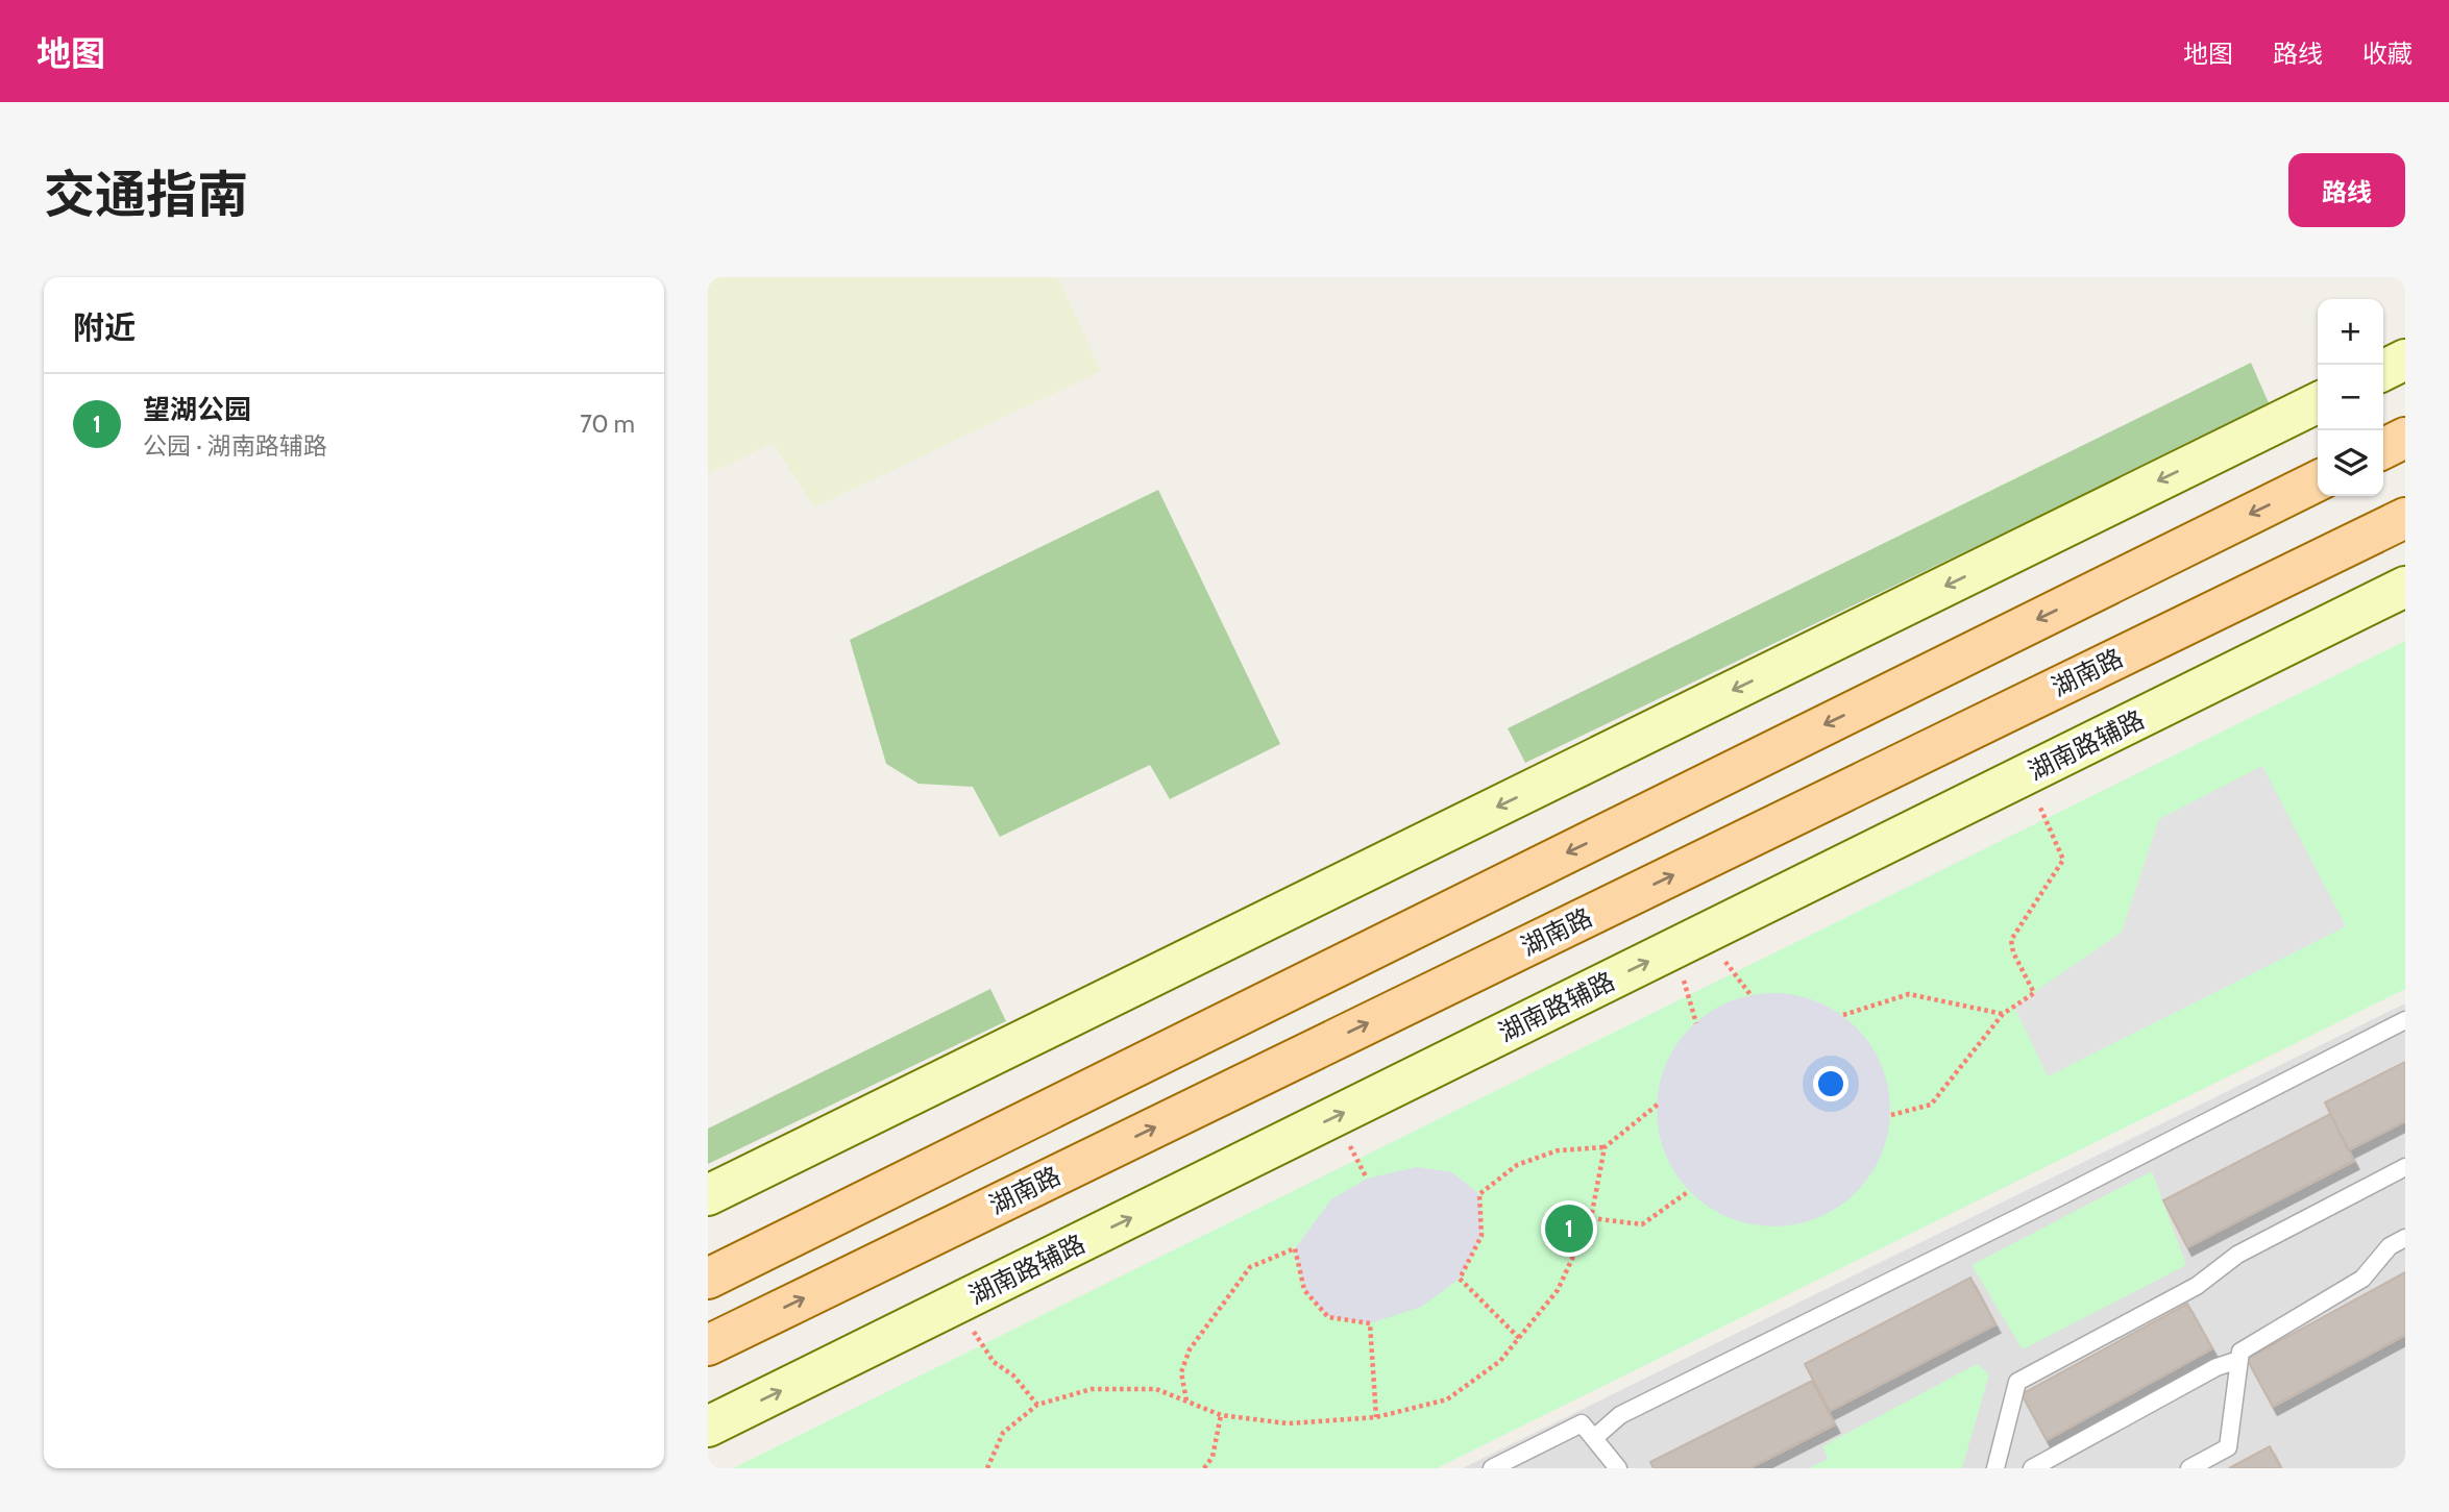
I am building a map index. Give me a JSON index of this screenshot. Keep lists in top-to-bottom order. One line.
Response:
{"streets":{"main road":["湖南路"],"street":["湖南路辅路"]},"page":{"header":"地图","nav":["地图","路线","收藏"],"title":"交通指南","buttons":"路线","heading":"附近","map_buttons":["+","−"],"list":[{"mark":"1","name":"望湖公园","note":"公园 · 湖南路辅路","value":"70 m"}],"pins":"1"}}
